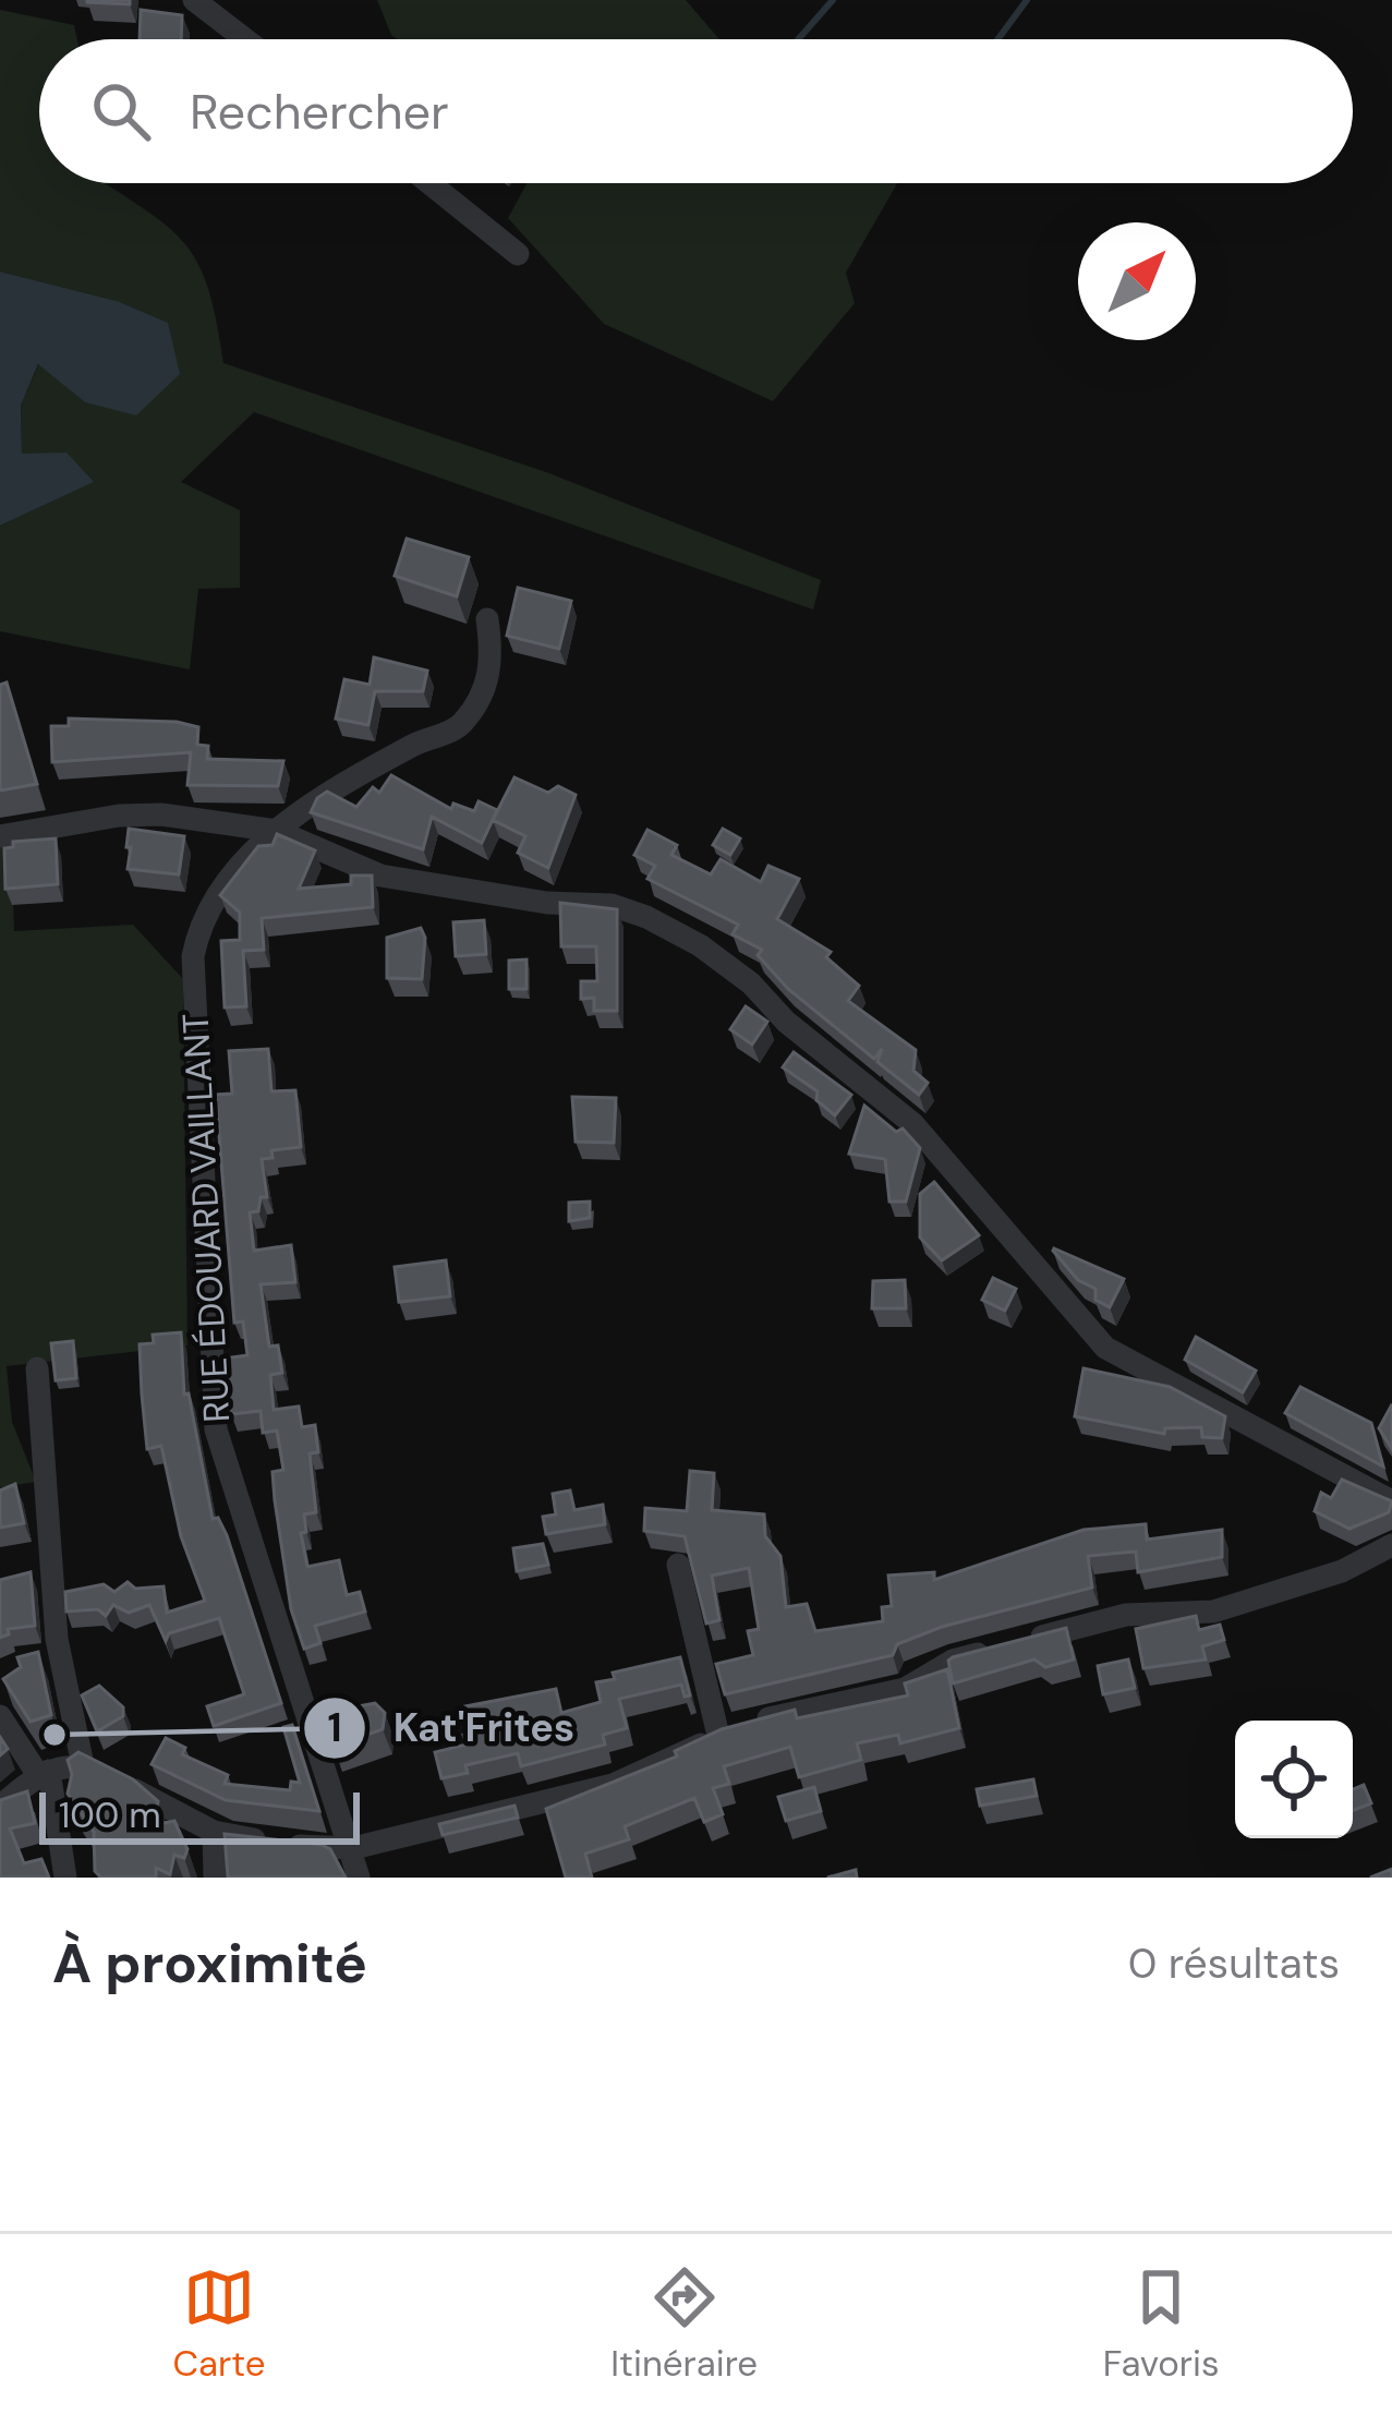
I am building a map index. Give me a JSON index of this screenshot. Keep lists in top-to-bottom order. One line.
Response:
{"streets":{"street":["RUE ÉDOUARD VAILLANT"]},"places":["Kat'Frites"],"scale_bar":"100 m","north":"top right","page":{"search":"Rechercher","scale":"100 m","heading":["À proximité","0 résultats"],"nav":["Carte","Itinéraire","Favoris"]}}
